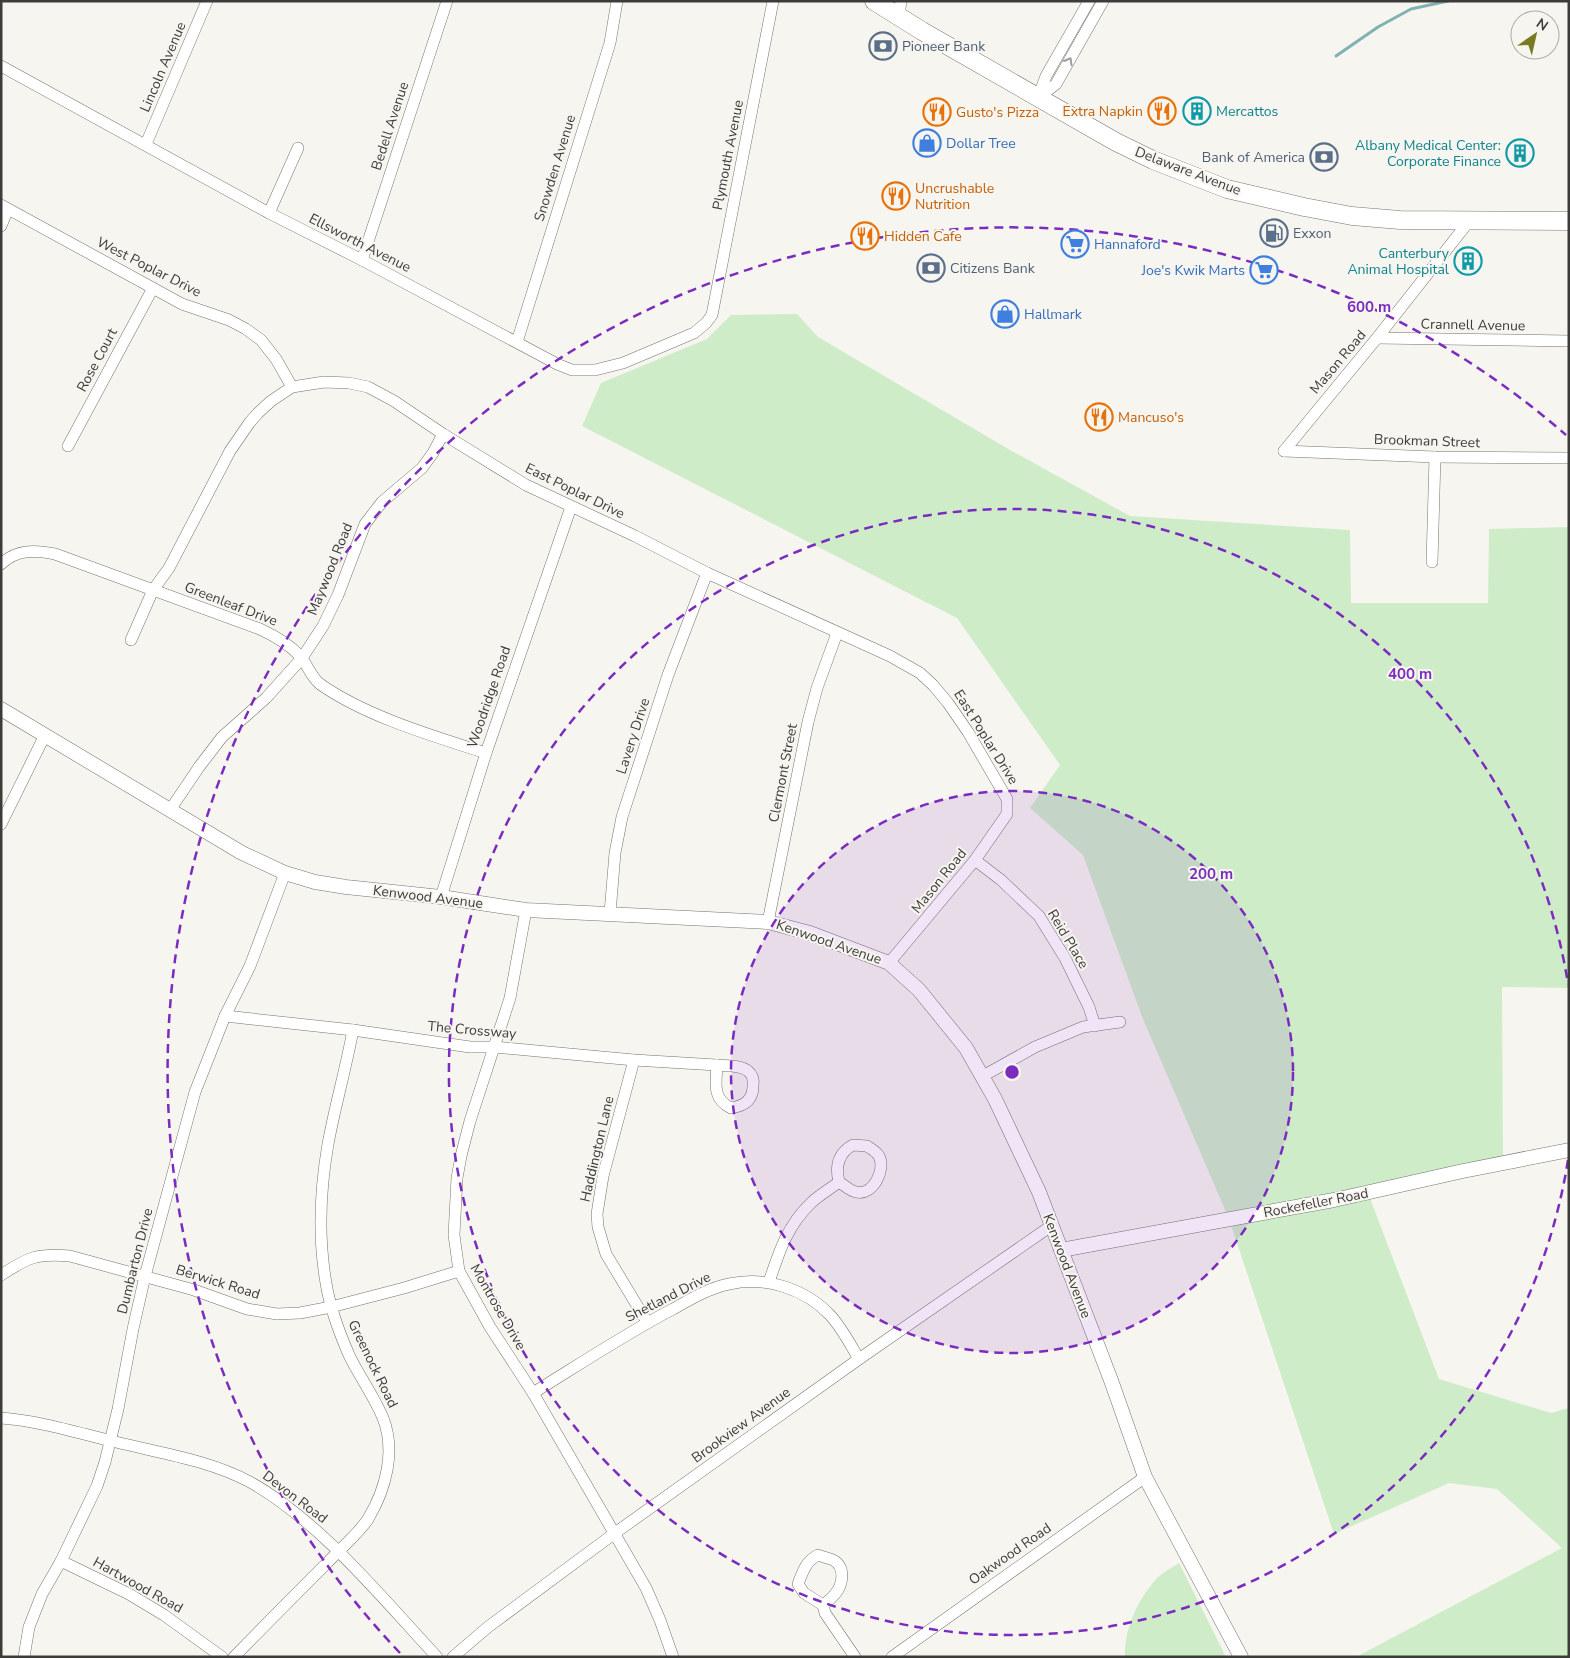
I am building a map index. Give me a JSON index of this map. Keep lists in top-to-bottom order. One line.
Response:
{"streets":{"main road":["Delaware Avenue"],"street":["Lincoln Avenue","Bedell Avenue","Plymouth Avenue","Snowden Avenue","Ellsworth Avenue","West Poplar Drive","Crannell Avenue","Rose Court","Mason Road","Brookman Street","East Poplar Drive","Maywood Road","Greenleaf Drive","Woodridge Road","Lavery Drive","Clermont Street","Kenwood Avenue","Reid Place","The Crossway","Haddington Lane","Rockefeller Road","Dumbarton Drive","Berwick Road","Shetland Drive","Montrose Drive","Greenock Road","Brookview Avenue","Devon Road","Oakwood Road","Hartwood Road"]},"crossings":[["Lincoln Avenue","Ellsworth Avenue"],["Bedell Avenue","Ellsworth Avenue"],["Plymouth Avenue","Ellsworth Avenue"],["Snowden Avenue","Ellsworth Avenue"],["Delaware Avenue","Mason Road"],["West Poplar Drive","Rose Court"],["West Poplar Drive","East Poplar Drive"],["Crannell Avenue","Mason Road"],["Mason Road","Brookman Street"],["Mason Road","East Poplar Drive"],["Mason Road","Kenwood Avenue"],["Mason Road","Reid Place"],["East Poplar Drive","Maywood Road"],["East Poplar Drive","Greenleaf Drive"],["East Poplar Drive","Woodridge Road"],["East Poplar Drive","Lavery Drive"],["East Poplar Drive","Clermont Street"],["Maywood Road","Greenleaf Drive"],["Maywood Road","Kenwood Avenue"],["Greenleaf Drive","Woodridge Road"],["Woodridge Road","Kenwood Avenue"],["Lavery Drive","Kenwood Avenue"],["Clermont Street","Kenwood Avenue"],["Kenwood Avenue","Rockefeller Road"],["Kenwood Avenue","Dumbarton Drive"],["Kenwood Avenue","Montrose Drive"],["Kenwood Avenue","Brookview Avenue"],["Kenwood Avenue","Oakwood Road"],["The Crossway","Haddington Lane"],["The Crossway","Dumbarton Drive"],["The Crossway","Montrose Drive"],["The Crossway","Greenock Road"],["Haddington Lane","Shetland Drive"],["Dumbarton Drive","Berwick Road"],["Dumbarton Drive","Devon Road"],["Dumbarton Drive","Hartwood Road"],["Berwick Road","Montrose Drive"],["Berwick Road","Greenock Road"],["Shetland Drive","Montrose Drive"],["Shetland Drive","Brookview Avenue"],["Montrose Drive","Brookview Avenue"],["Greenock Road","Devon Road"]],"places":{"bank":["Pioneer Bank","Bank of America","Citizens Bank"],"restaurant":["Extra Napkin","Gusto's Pizza","Uncrushable Nutrition","Hidden Cafe","Mancuso's"],"building":["Mercattos","Albany Medical Center: Corporate Finance","Canterbury Animal Hospital"],"shop":["Dollar Tree","Hallmark"],"fuel station":["Exxon"],"supermarket":["Hannaford","Joe's Kwik Marts"]},"north":"top right","rings":["600 m","400 m","200 m"]}
